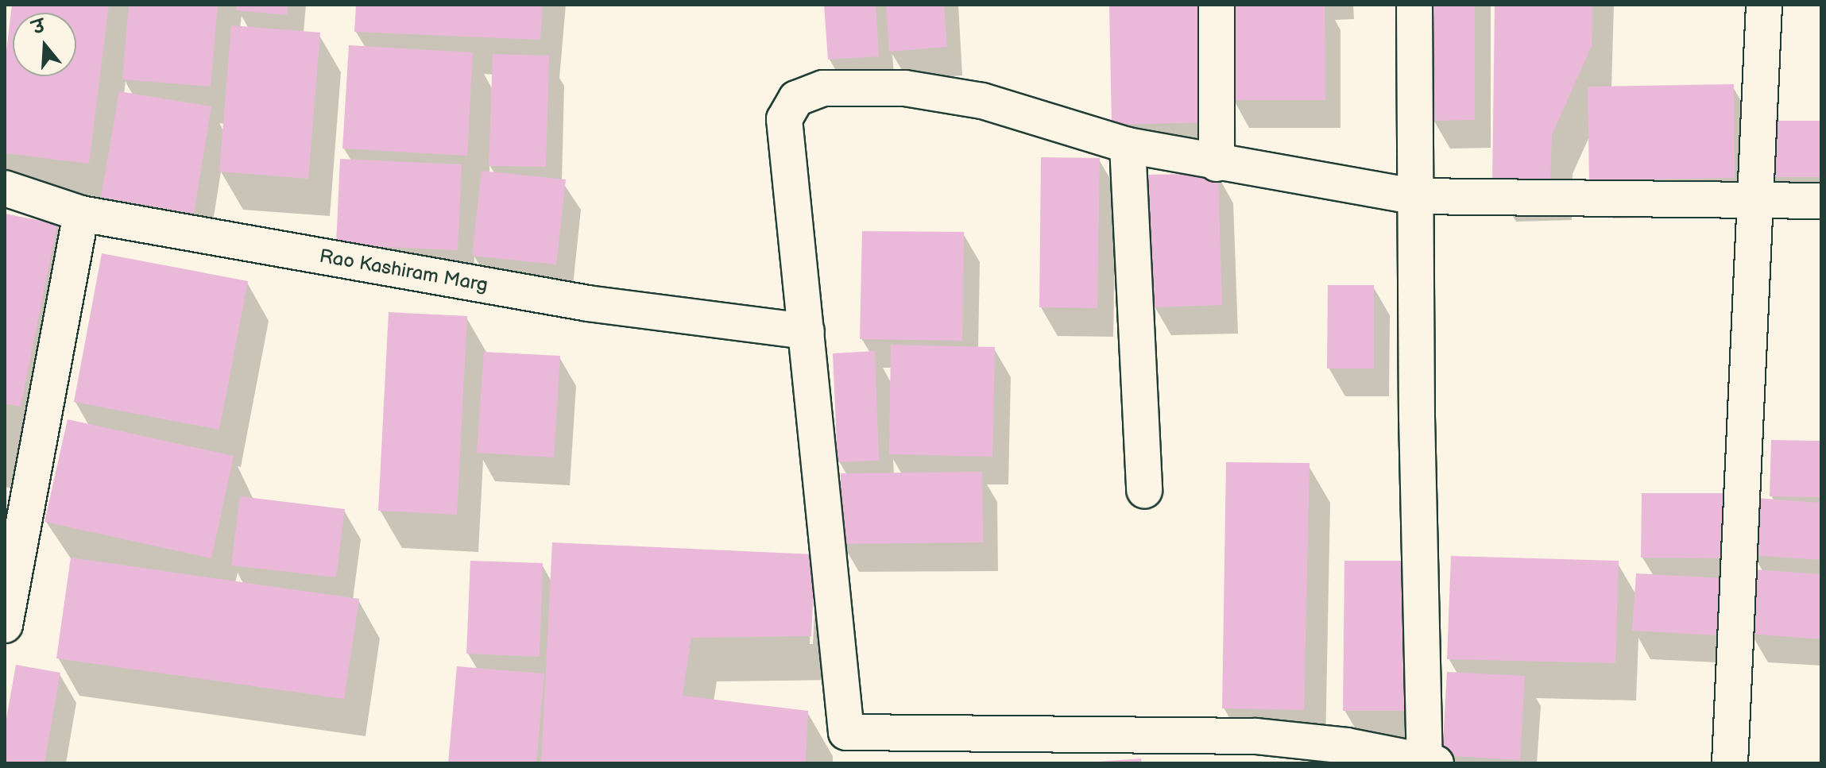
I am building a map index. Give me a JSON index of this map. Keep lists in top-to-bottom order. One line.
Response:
{"streets":{"street":["Rao Kashiram Marg"]},"north":"top"}
